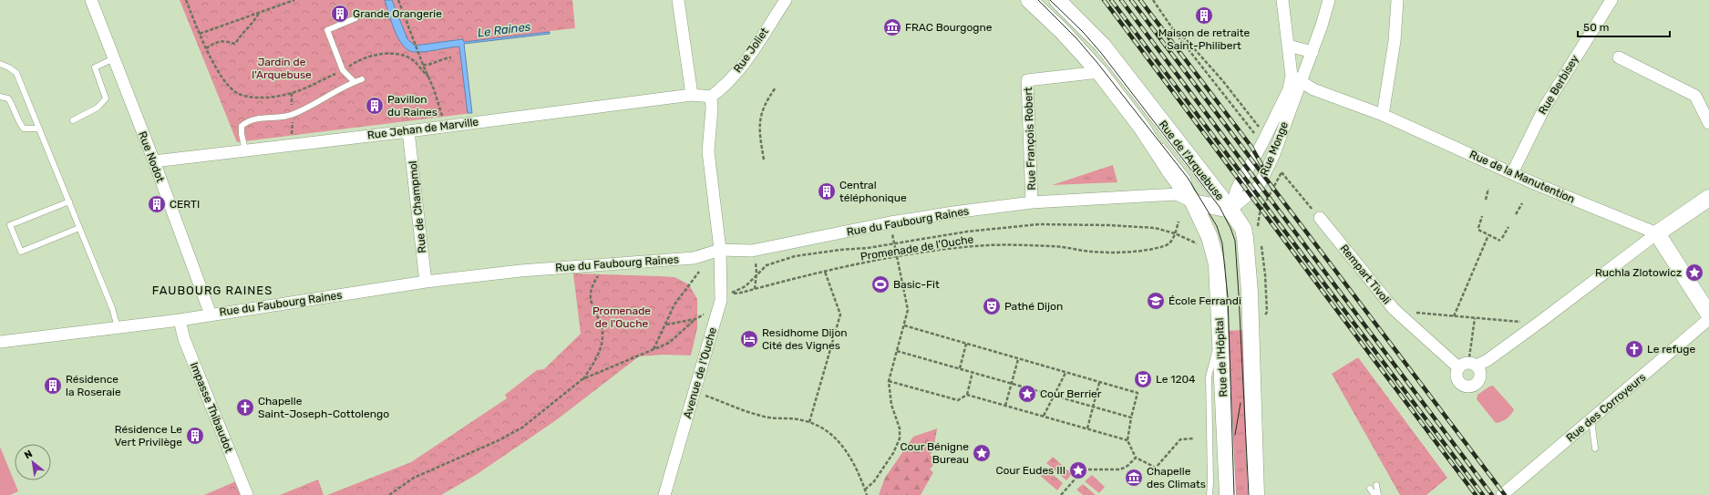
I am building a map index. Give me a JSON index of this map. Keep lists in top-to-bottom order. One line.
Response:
{"streets":{"main road":["Rue de l'Arquebuse","Rue du Faubourg Raines","Rue de l'Hôpital"],"street":["Rue Joliet","Rue Berbisey","Rue Jehan de Marville","Rue François Robert","Rue Monge","Rue Nodot","Rue de la Manutention","Rue de Champmol","Rempart Tivoli","Avenue de l'Ouche","Impasse Thibaudot","Rue des Corroyeurs"],"path":["Promenade de l'Ouche"]},"crossings":[["Rue Joliet","Rue Jehan de Marville"],["Rue Joliet","Avenue de l'Ouche"],["Rue Berbisey","Rue de la Manutention"],["Rue Jehan de Marville","Rue Nodot"],["Rue Jehan de Marville","Rue de Champmol"],["Rue Jehan de Marville","Avenue de l'Ouche"],["Rue François Robert","Rue de l'Arquebuse"],["Rue François Robert","Rue du Faubourg Raines"],["Rue Monge","Rue de l'Arquebuse"],["Rue Monge","Rue de la Manutention"],["Rue Monge","Rue du Faubourg Raines"],["Rue Nodot","Rue du Faubourg Raines"],["Rue de l'Arquebuse","Rue du Faubourg Raines"],["Rue de l'Arquebuse","Rue de l'Hôpital"],["Rue de Champmol","Rue du Faubourg Raines"],["Rue du Faubourg Raines","Rue de l'Hôpital"],["Rue du Faubourg Raines","Avenue de l'Ouche"],["Rue du Faubourg Raines","Impasse Thibaudot"]],"districts":["FAUBOURG RAINES"],"water":["Le Raines"],"parks":["Jardin de l'Arquebuse","Promenade de l'Ouche"],"places":{"building":["Grande Orangerie","Maison de retraite Saint-Philibert","Pavillon du Raines","Central téléphonique","CERTI","Résidence la Roseraie","Résidence Le Vert Privilège"],"museum":["FRAC Bourgogne","Chapelle des Climats"],"place":["Ruchla Zlotowicz","Cour Berrier","Cour Bénigne Bureau","Cour Eudes III"],"sports":["Basic-Fit"],"school or university":["École Ferrandi"],"theatre":["Pathé Dijon","Le 1204"],"hotel":["Residhome Dijon Cité des Vignes"],"church":["Le refuge","Chapelle Saint-Joseph-Cottolengo"]},"scale_bar":"50 m","north":"top left"}
